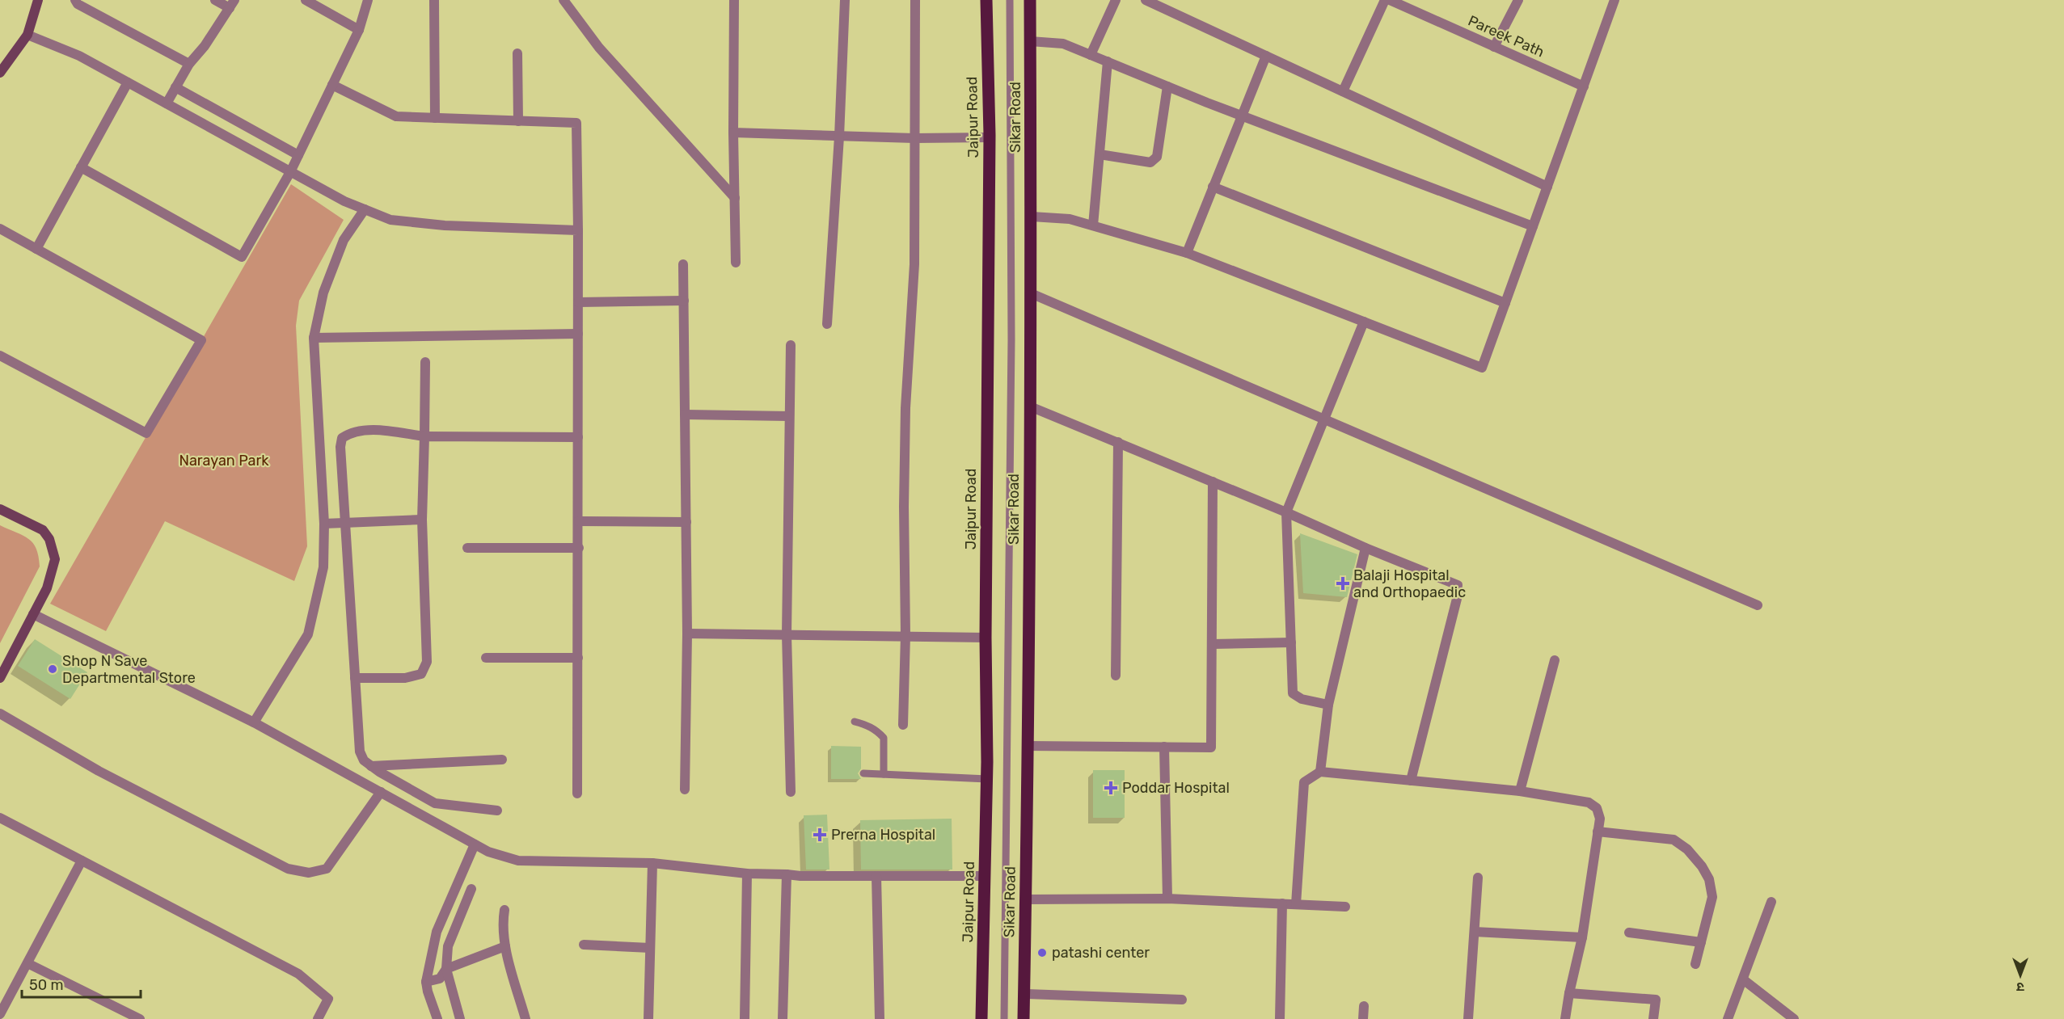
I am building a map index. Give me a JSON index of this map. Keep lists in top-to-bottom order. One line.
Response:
{"streets":{"main road":["Jaipur Road","Sikar Road"],"street":["Pareek Path"]},"parks":["Narayan Park"],"places":{"health":["Balaji Hospital and Orthopaedic","Poddar Hospital","Prerna Hospital"],"other":["Shop N Save Departmental Store","patashi center"]},"scale_bar":"50 m","north":"bottom"}
